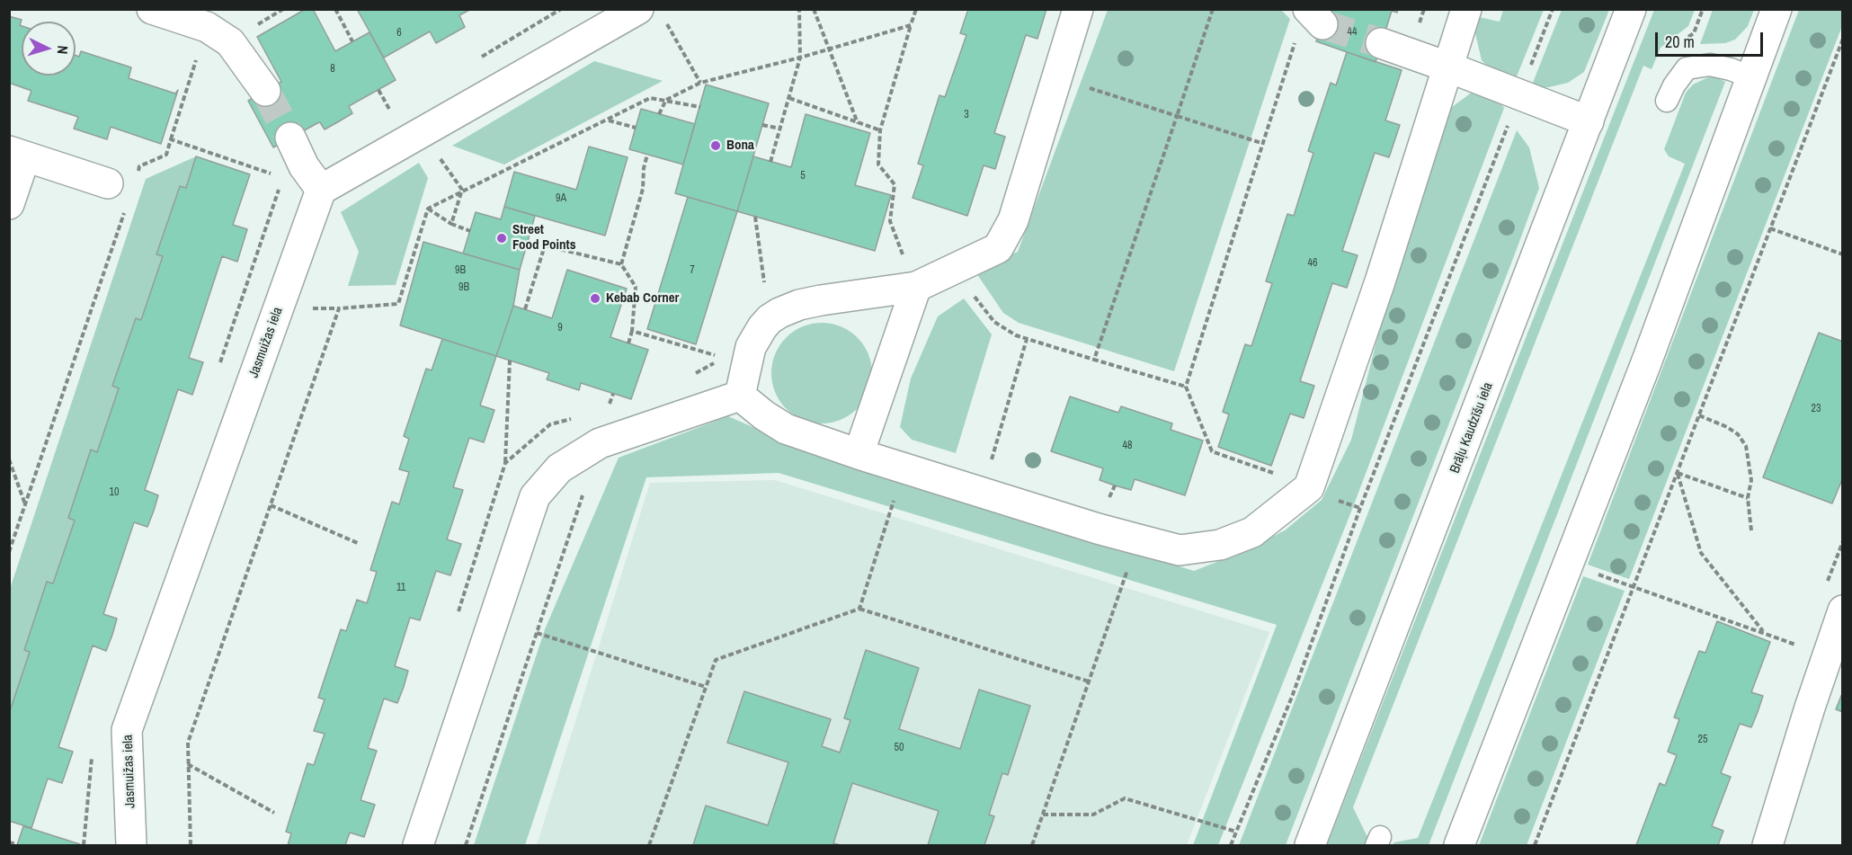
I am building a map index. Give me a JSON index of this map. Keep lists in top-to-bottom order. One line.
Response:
{"streets":{"street":["Jasmuižas iela","Brāļu Kaudzīšu iela"]},"places":["Bona","Street Food Points","Kebab Corner"],"house_numbers":["44","6","8","3","5","9A","46","9B","7","9B","9","23","48","10","11","25","50"],"scale_bar":"20 m","north":"right"}
